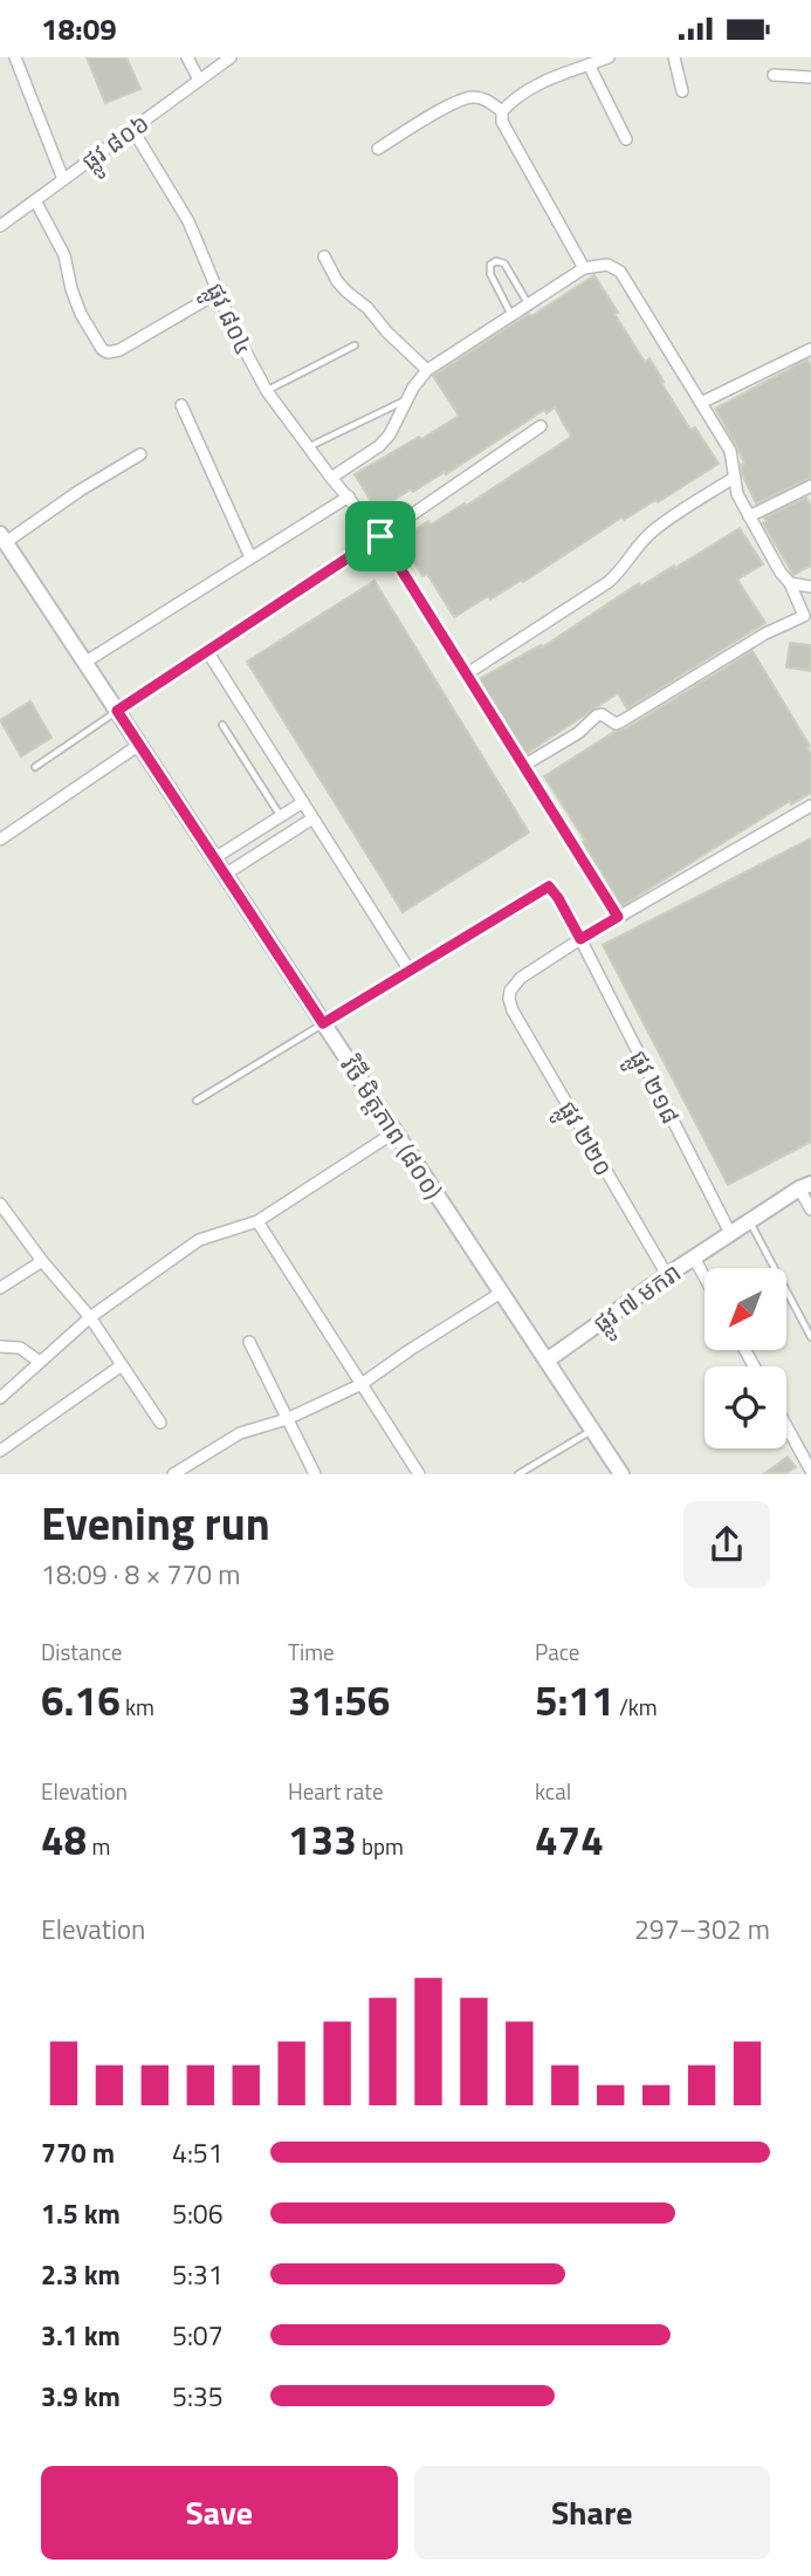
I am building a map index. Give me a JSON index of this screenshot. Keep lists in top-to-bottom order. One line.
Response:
{"streets":{"main road":["វិថី មិត្តភាព (៨០០)","ផ្លូវ ៧ មករា"],"street":["ផ្លូវ ៨០៦","ផ្លូវ ៨០៤","ផ្លូវ ២១៨","ផ្លូវ ២២០"]},"crossings":[["ផ្លូវ ៨០៦","ផ្លូវ ៨០៤"],["ផ្លូវ ២១៨","ផ្លូវ ២២០"],["ផ្លូវ ២១៨","ផ្លូវ ៧ មករា"],["វិថី មិត្តភាព (៨០០)","ផ្លូវ ៧ មករា"],["ផ្លូវ ២២០","ផ្លូវ ៧ មករា"]],"north":"bottom left","page":{"status":"18:09","heading":["Evening run","18:09 · 8 × 770 m"],"stats":[["Distance","6.16 km"],["Time","31:56"],["Pace","5:11 /km"],["Elevation","48 m"],["Heart rate","133 bpm"],["kcal","474"]],"chart":["Elevation","297–302 m"],"list":[{"name":"770 m","note":"4:51"},{"name":"1.5 km","note":"5:06"},{"name":"2.3 km","note":"5:31"},{"name":"3.1 km","note":"5:07"},{"name":"3.9 km","note":"5:35"}],"buttons":["Save","Share"]}}
